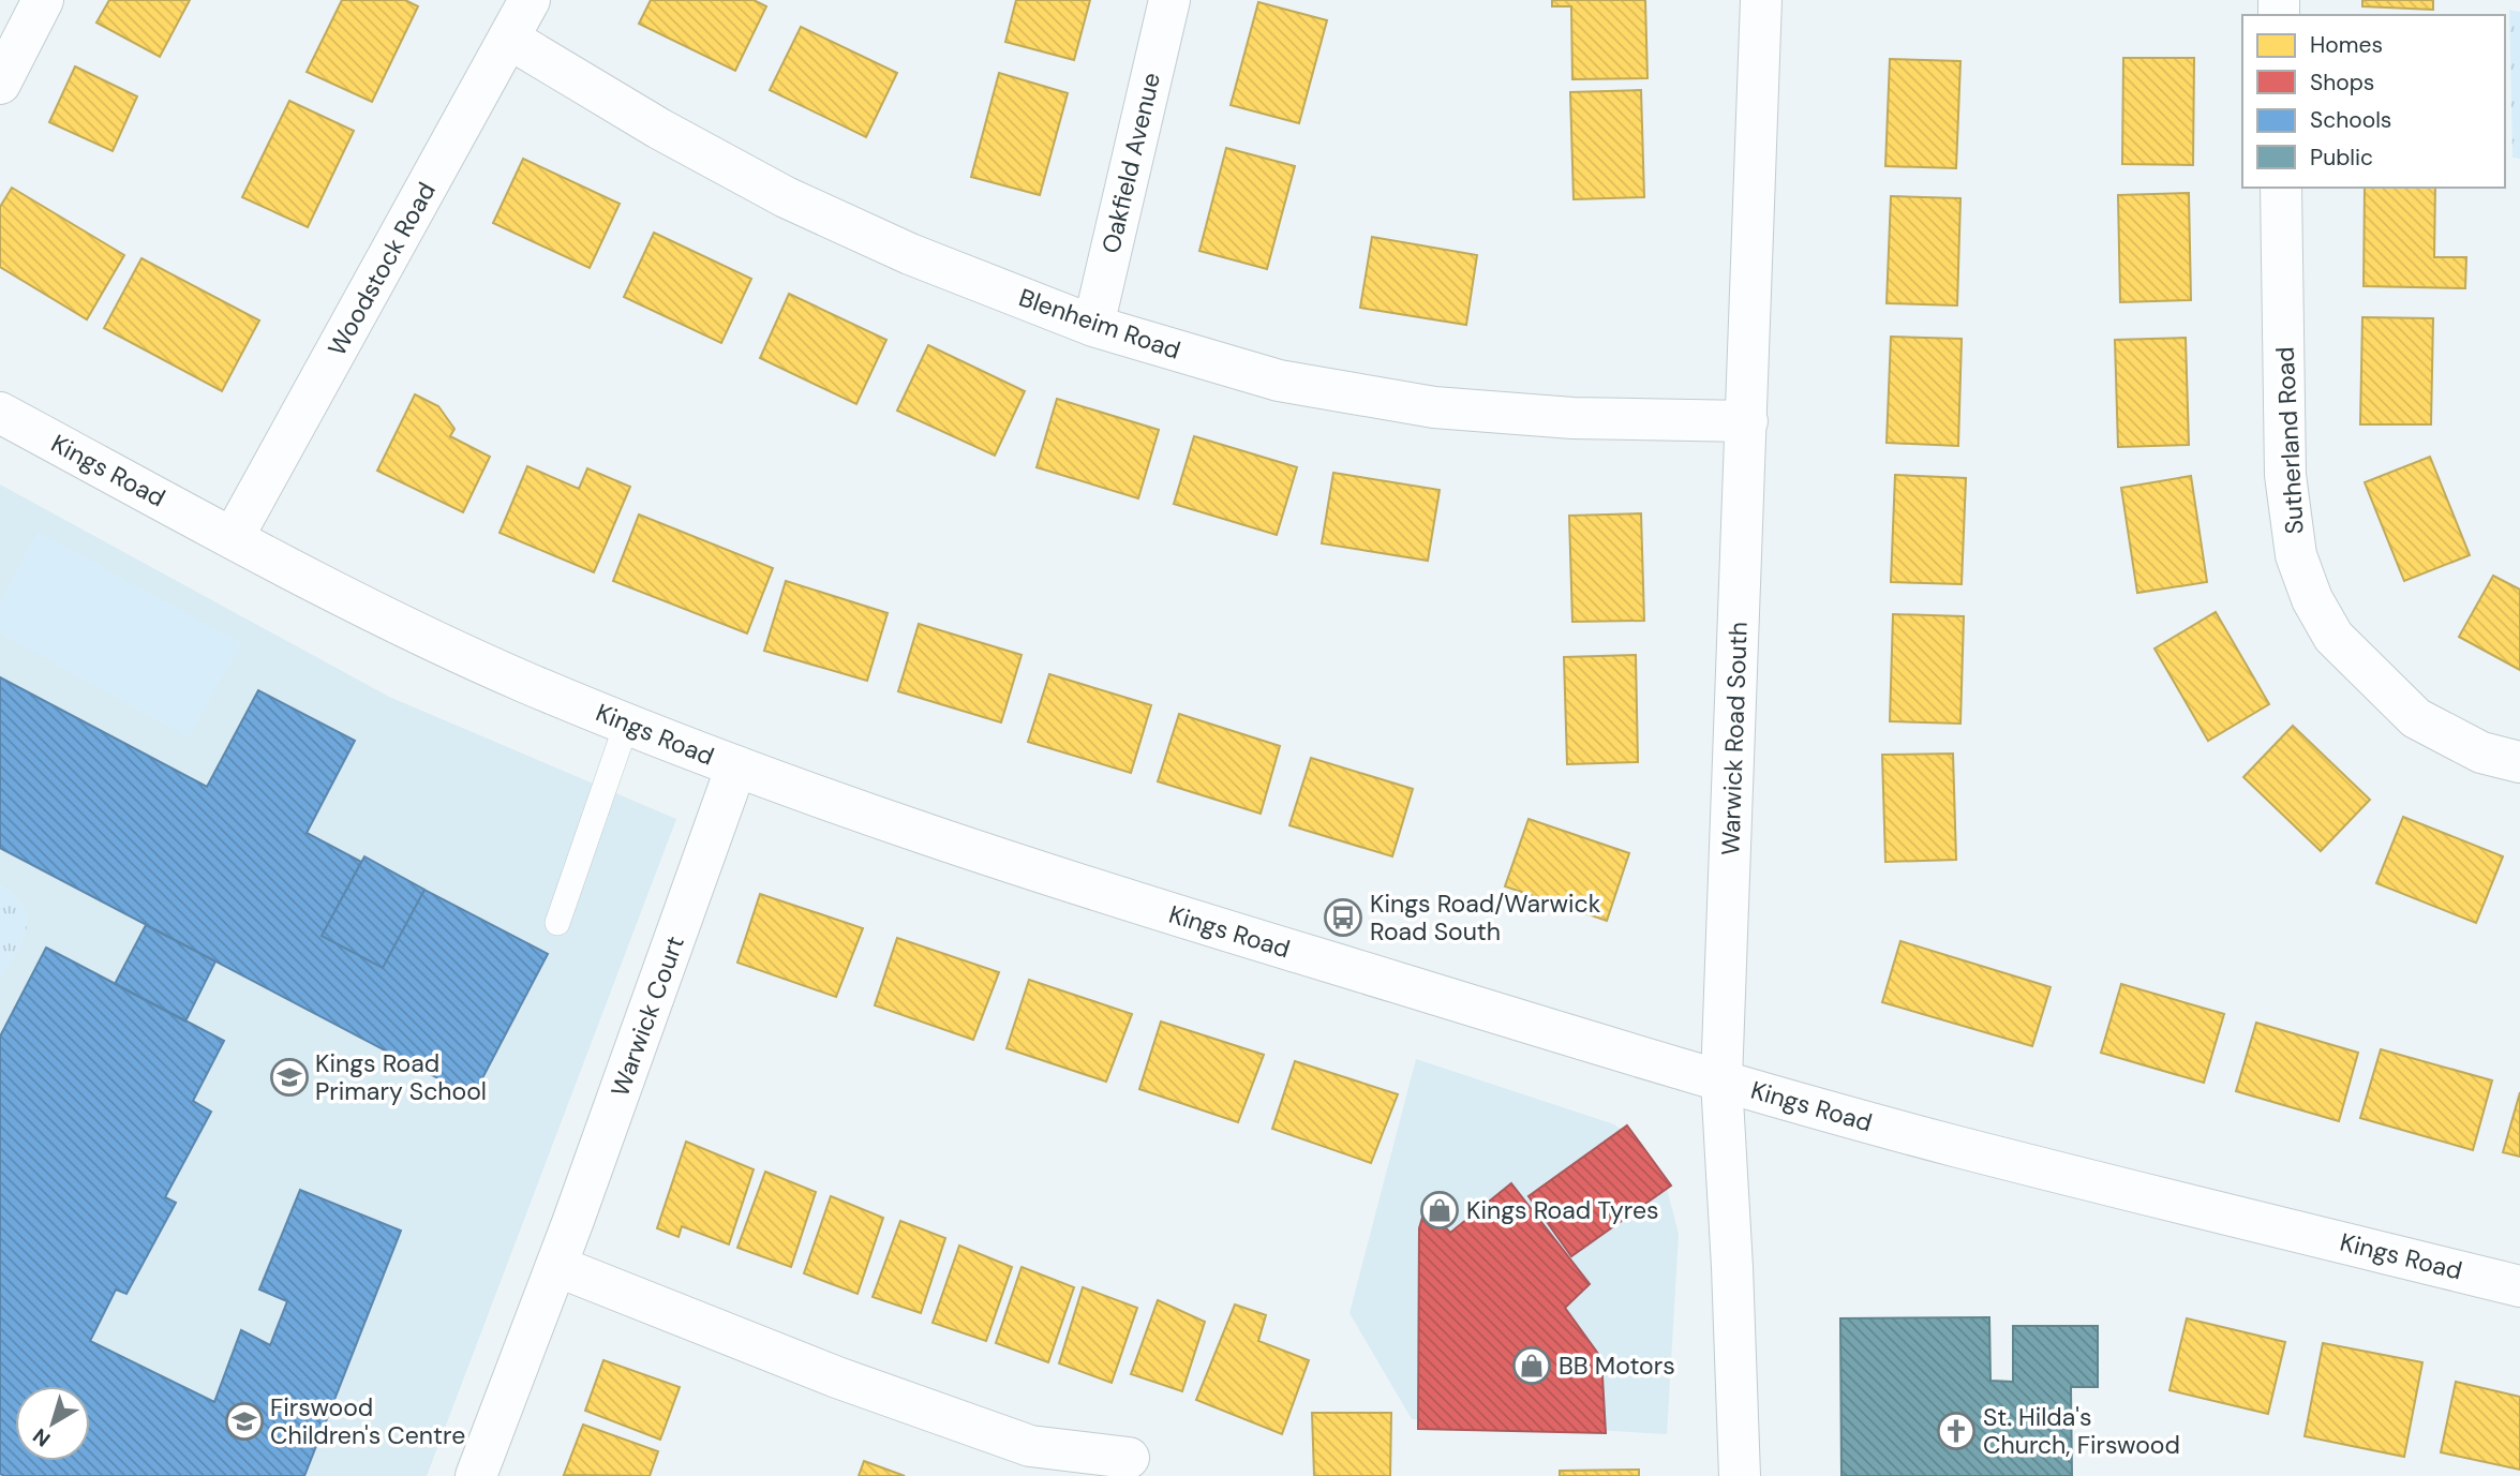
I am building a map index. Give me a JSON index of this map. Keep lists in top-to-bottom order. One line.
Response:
{"streets":{"street":["Oakfield Avenue","Woodstock Road","Blenheim Road","Sutherland Road","Kings Road","Warwick Road South","Warwick Court"]},"crossings":[["Oakfield Avenue","Blenheim Road"],["Woodstock Road","Blenheim Road"],["Woodstock Road","Kings Road"],["Blenheim Road","Warwick Road South"],["Kings Road","Warwick Road South"],["Kings Road","Warwick Court"]],"places":{"bus stop":["Kings Road/Warwick Road South"],"school or university":["Kings Road Primary School","Firswood Children's Centre"],"shop":["Kings Road Tyres","BB Motors"],"church":["St. Hilda's Church, Firswood"]},"legend":["Homes","Shops","Schools","Public"],"north":"bottom left"}
